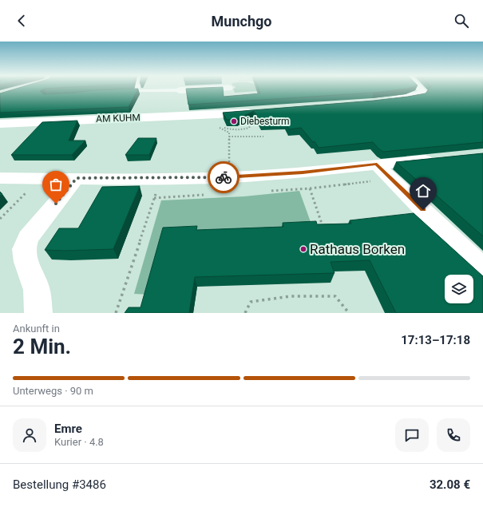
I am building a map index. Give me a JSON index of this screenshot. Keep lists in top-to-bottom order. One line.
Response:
{"streets":{"street":["AM KUHM"]},"places":["Diebesturm","Rathaus Borken"],"page":{"header":"Munchgo","heading":["2 Min.","Ankunft in","17:13–17:18"],"panel":["Emre","Kurier · 4.8","Bestellung #3486","32.08 €"],"bar":"Unterwegs · 90 m"}}
